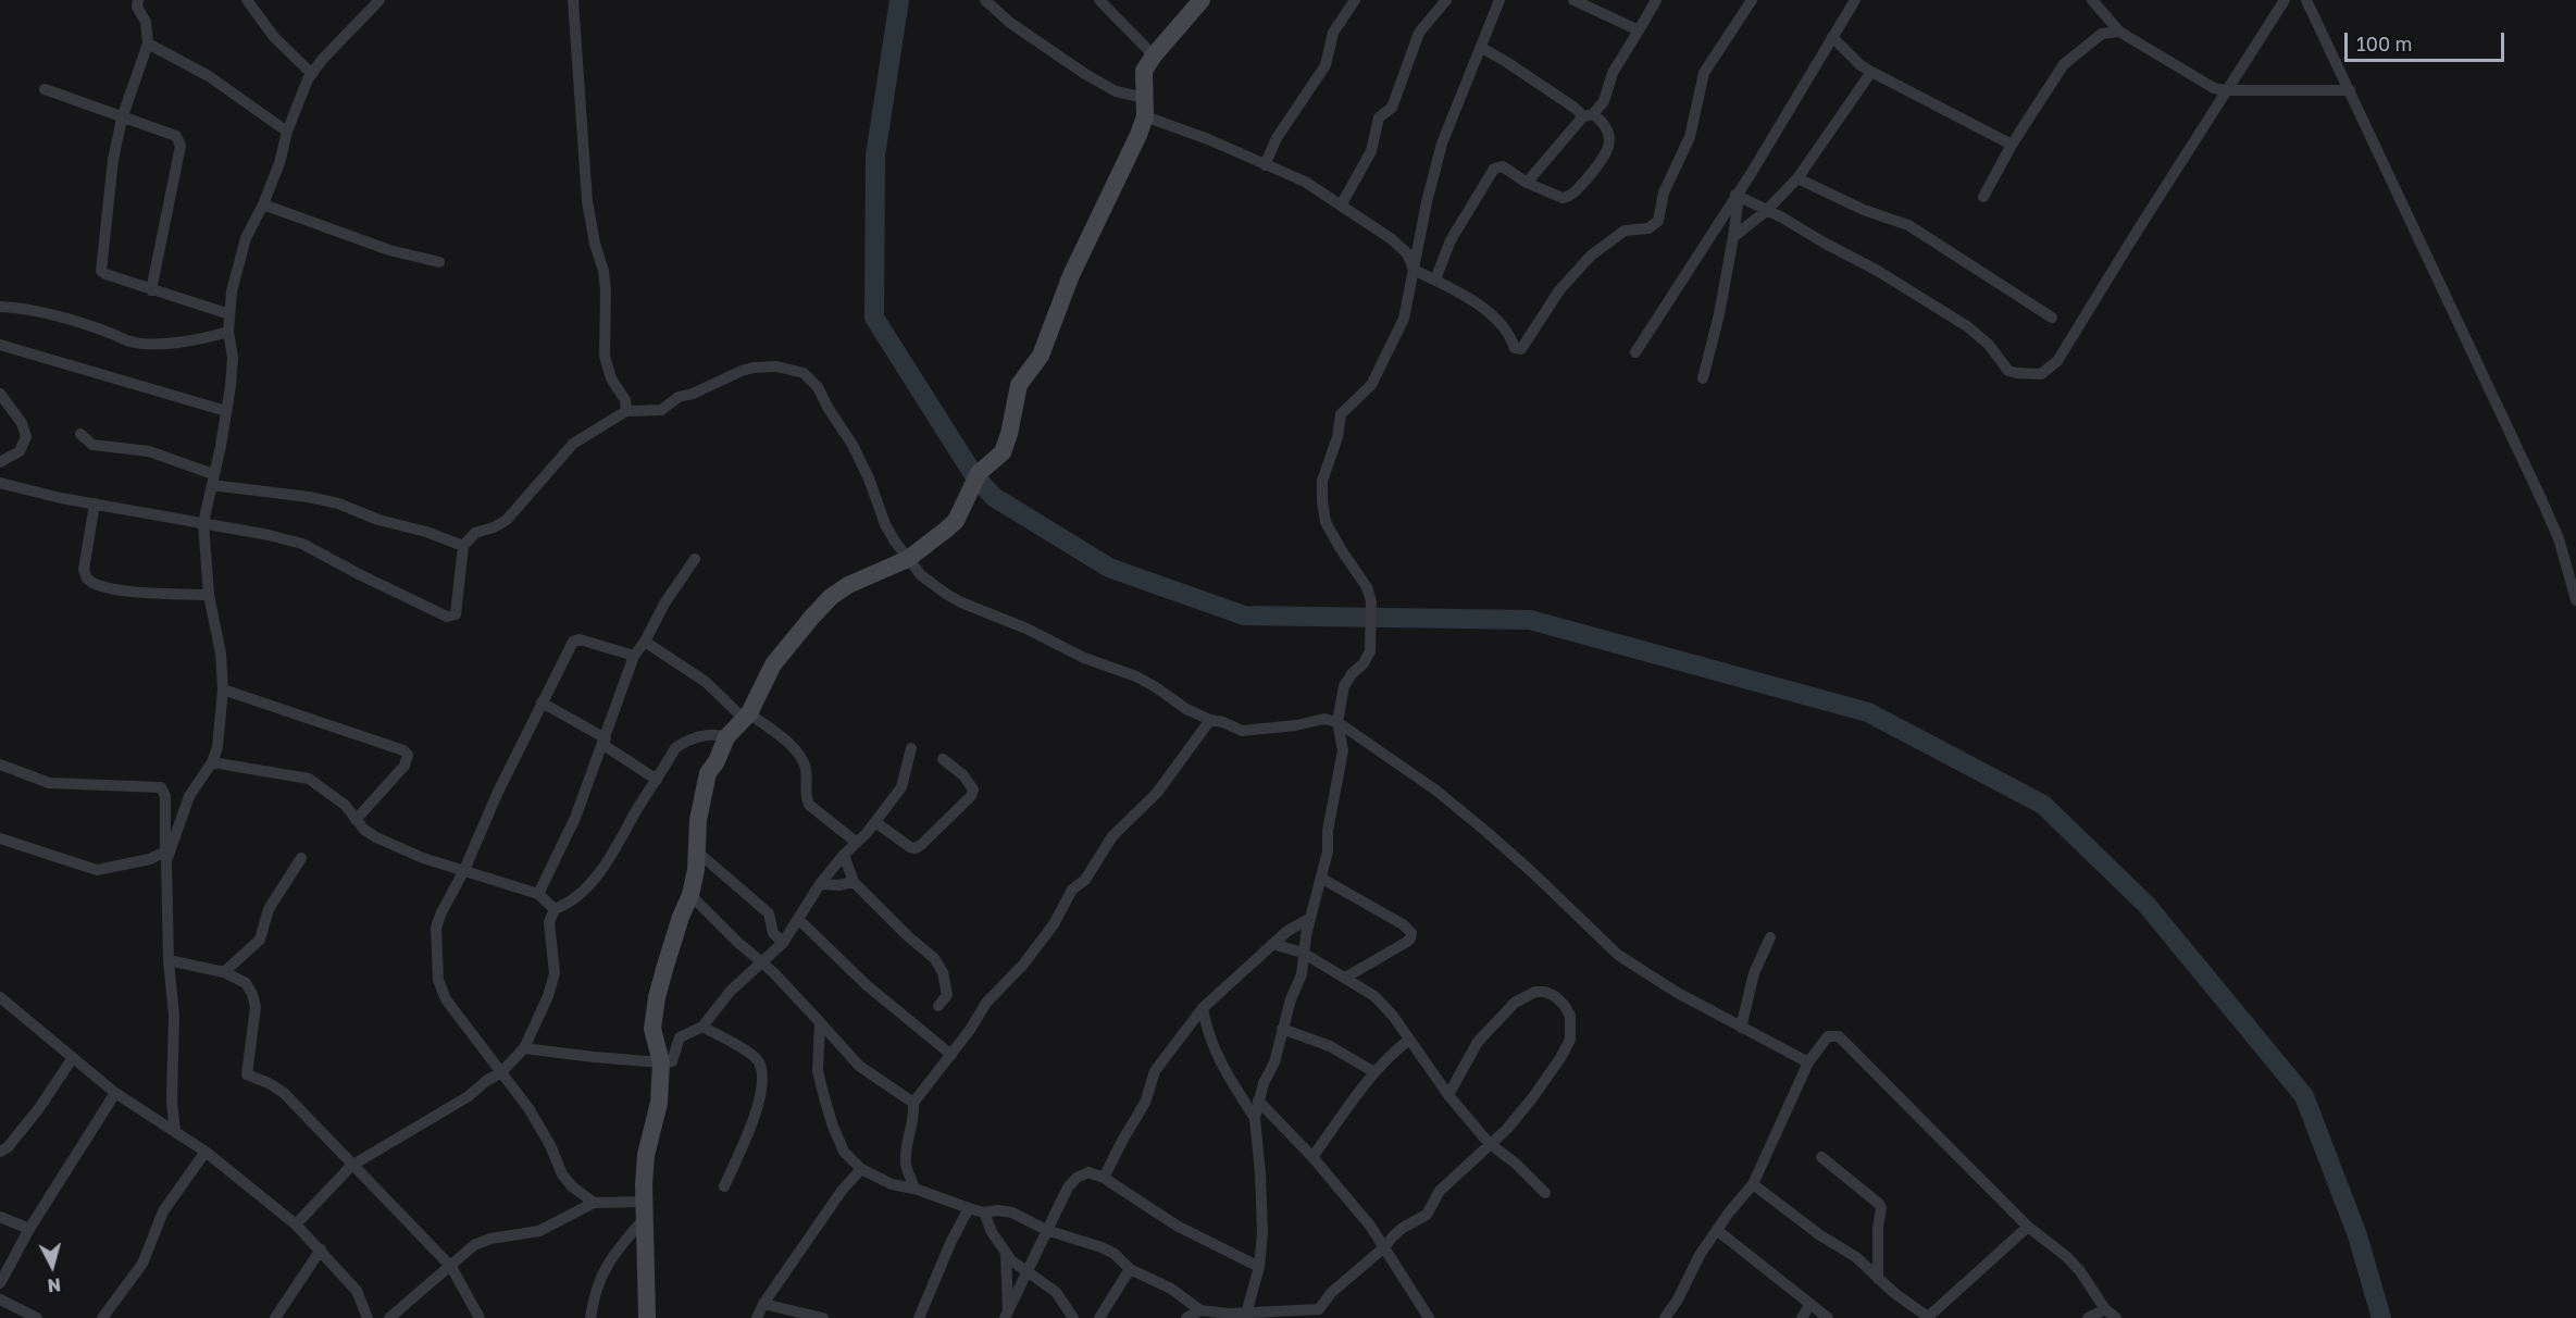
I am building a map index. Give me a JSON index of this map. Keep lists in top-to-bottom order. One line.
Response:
{"scale_bar":"100 m","north":"bottom"}
